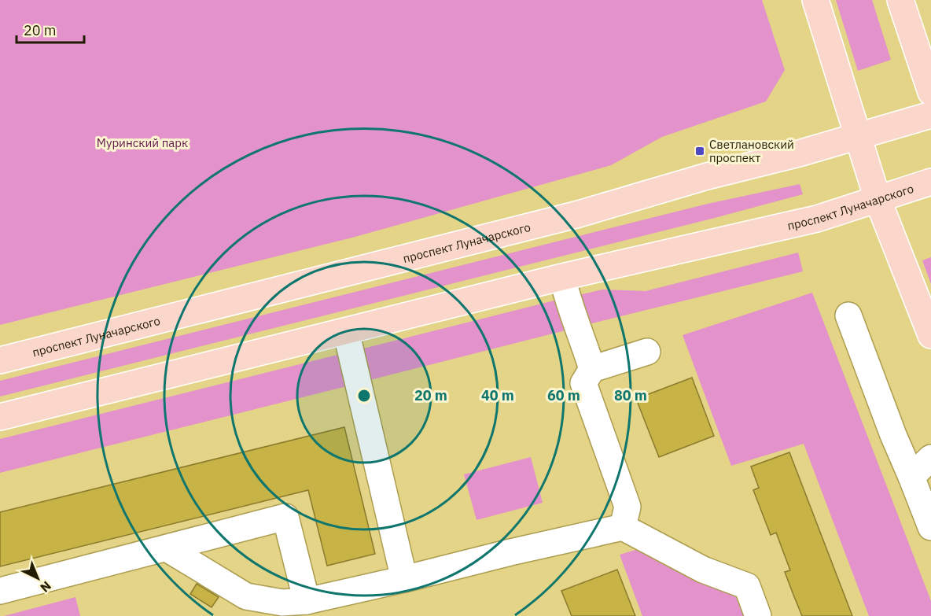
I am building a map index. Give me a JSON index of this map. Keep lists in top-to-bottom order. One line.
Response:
{"streets":{"main road":["проспект Луначарского"]},"parks":["Муринский парк"],"places":{"transit":["Светлановский проспект"]},"scale_bar":"20 m","north":"bottom right","rings":["20 m","40 m","60 m","80 m"]}
